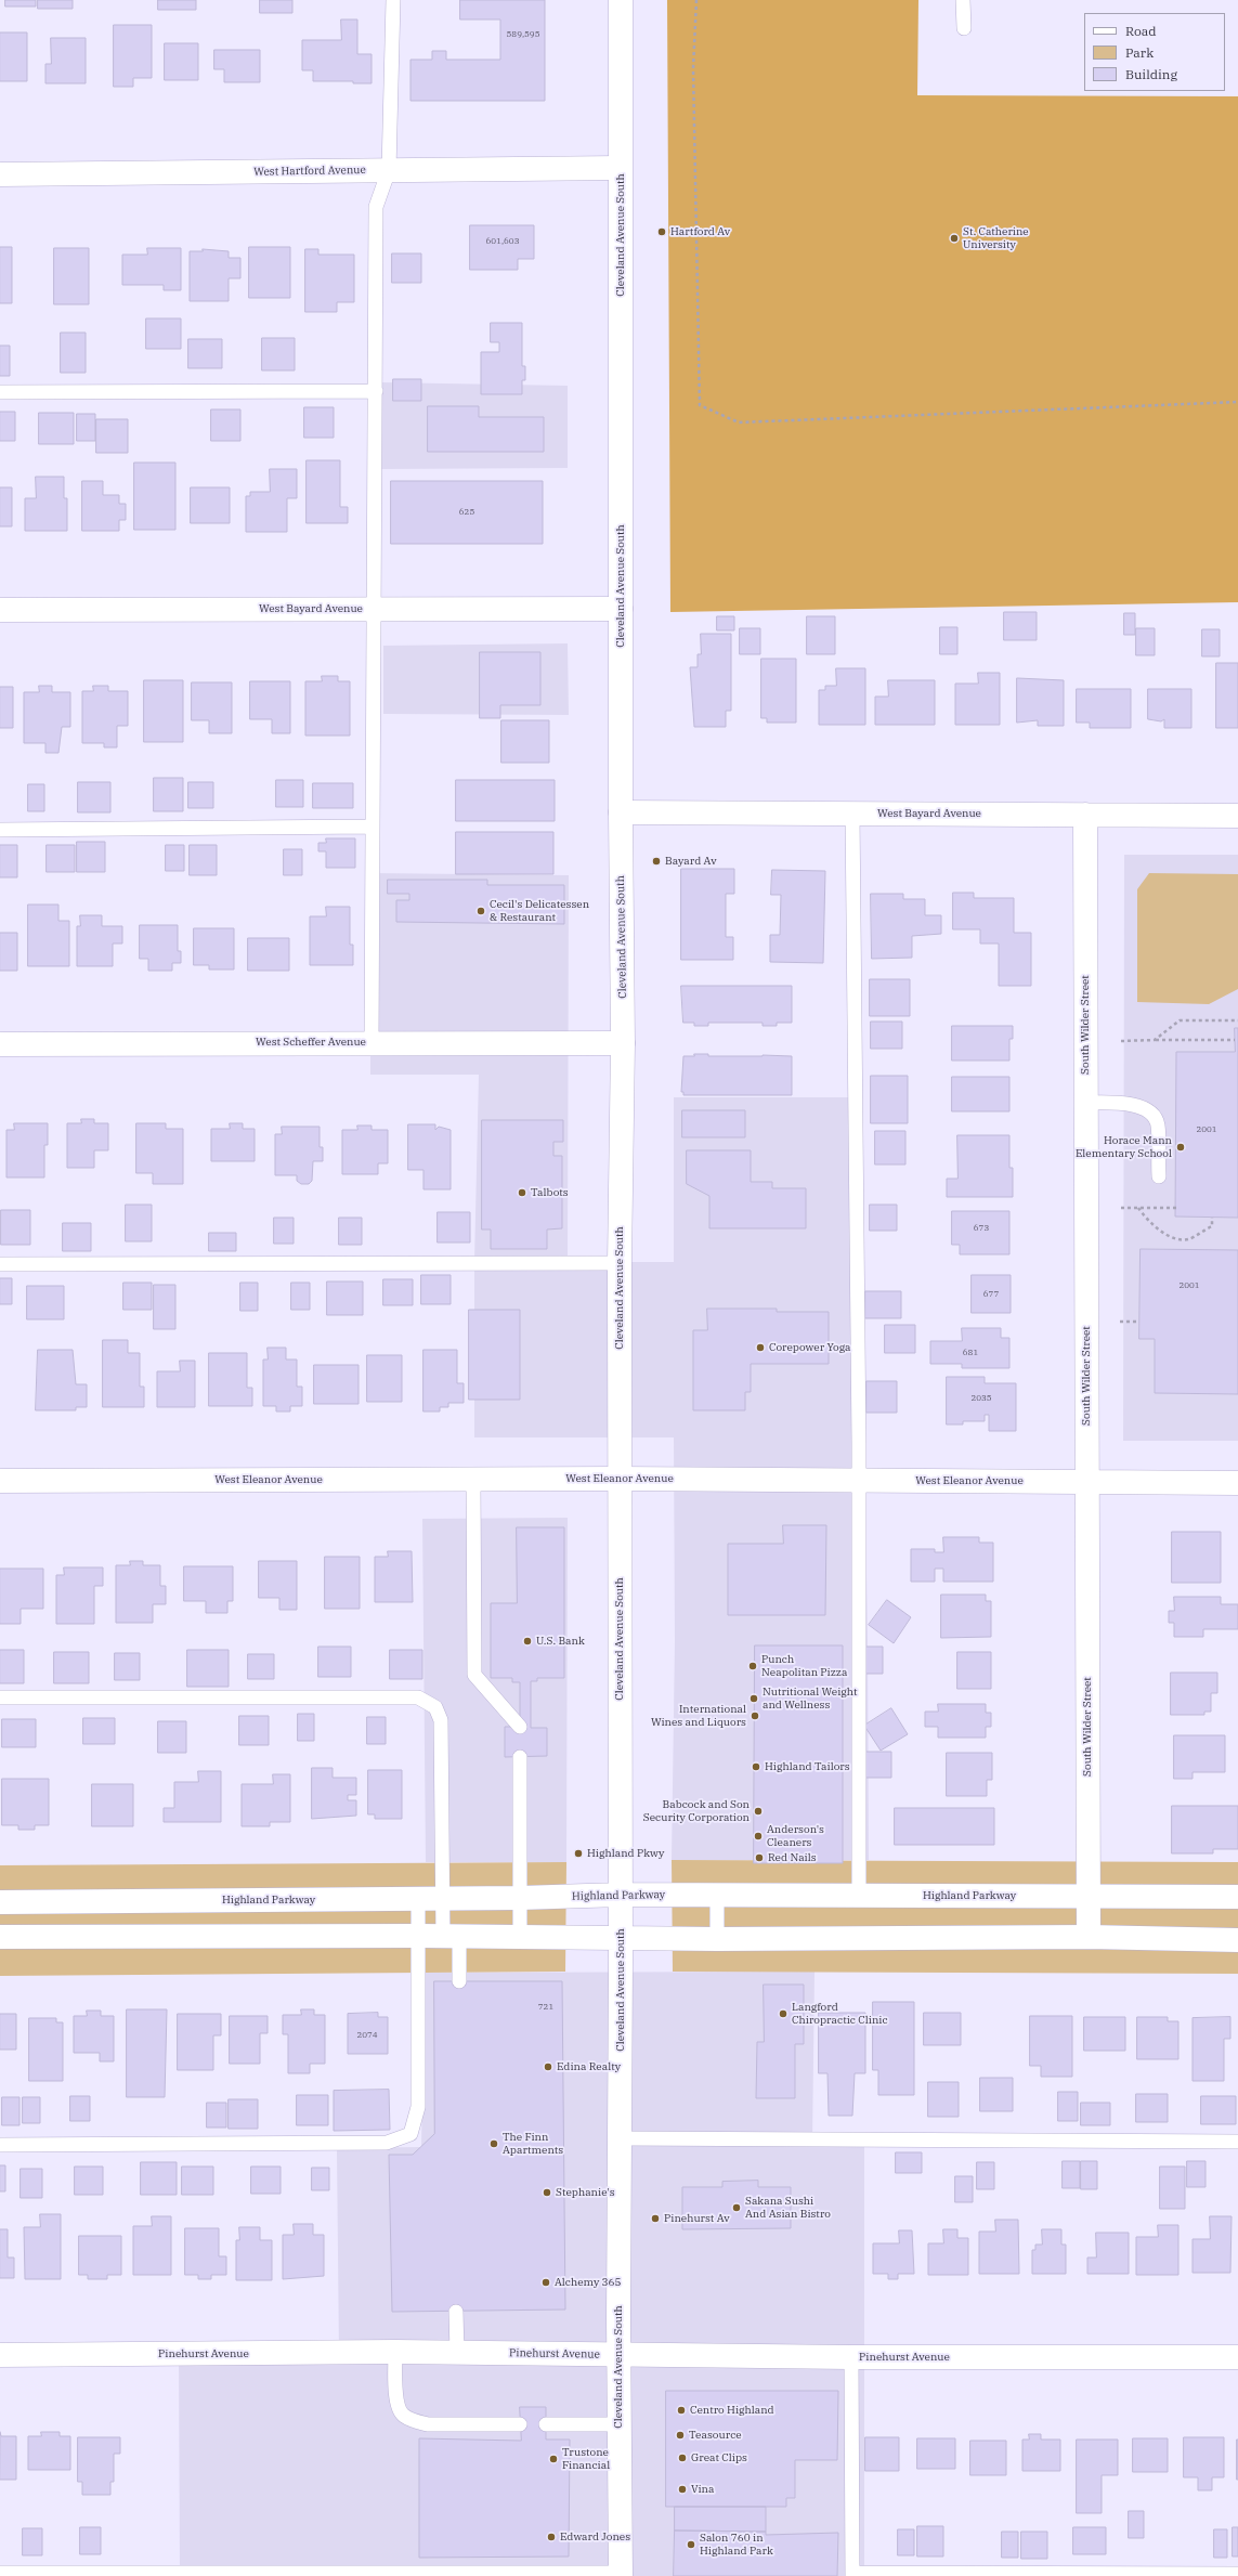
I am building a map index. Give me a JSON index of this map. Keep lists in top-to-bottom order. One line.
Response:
{"streets":{"street":["West Hartford Avenue","Cleveland Avenue South","West Bayard Avenue","South Wilder Street","West Scheffer Avenue","West Eleanor Avenue","Highland Parkway","Pinehurst Avenue"]},"crossings":[["West Hartford Avenue","Cleveland Avenue South"],["Cleveland Avenue South","West Bayard Avenue"],["Cleveland Avenue South","West Scheffer Avenue"],["Cleveland Avenue South","West Eleanor Avenue"],["Cleveland Avenue South","Highland Parkway"],["Cleveland Avenue South","Pinehurst Avenue"],["West Bayard Avenue","South Wilder Street"],["South Wilder Street","West Eleanor Avenue"],["South Wilder Street","Highland Parkway"]],"places":["Hartford Av","St. Catherine University","Bayard Av","Cecil's Delicatessen & Restaurant","Horace Mann Elementary School","Talbots","Corepower Yoga","U.S. Bank","Punch Neapolitan Pizza","Nutritional Weight and Wellness","International Wines and Liquors","Highland Tailors","Babcock and Son Security Corporation","Anderson's Cleaners","Highland Pkwy","Red Nails","Langford Chiropractic Clinic","Edina Realty","The Finn Apartments","Stephanie's","Sakana Sushi And Asian Bistro","Pinehurst Av","Alchemy 365","Centro Highland","Teasource","Great Clips","Trustone Financial","Vina","Edward Jones","Salon 760 in Highland Park"],"house_numbers":["589,595","601,603","625","2001","673","2001","677","681","2035","721","2074"],"legend":["Road","Park","Building"]}
